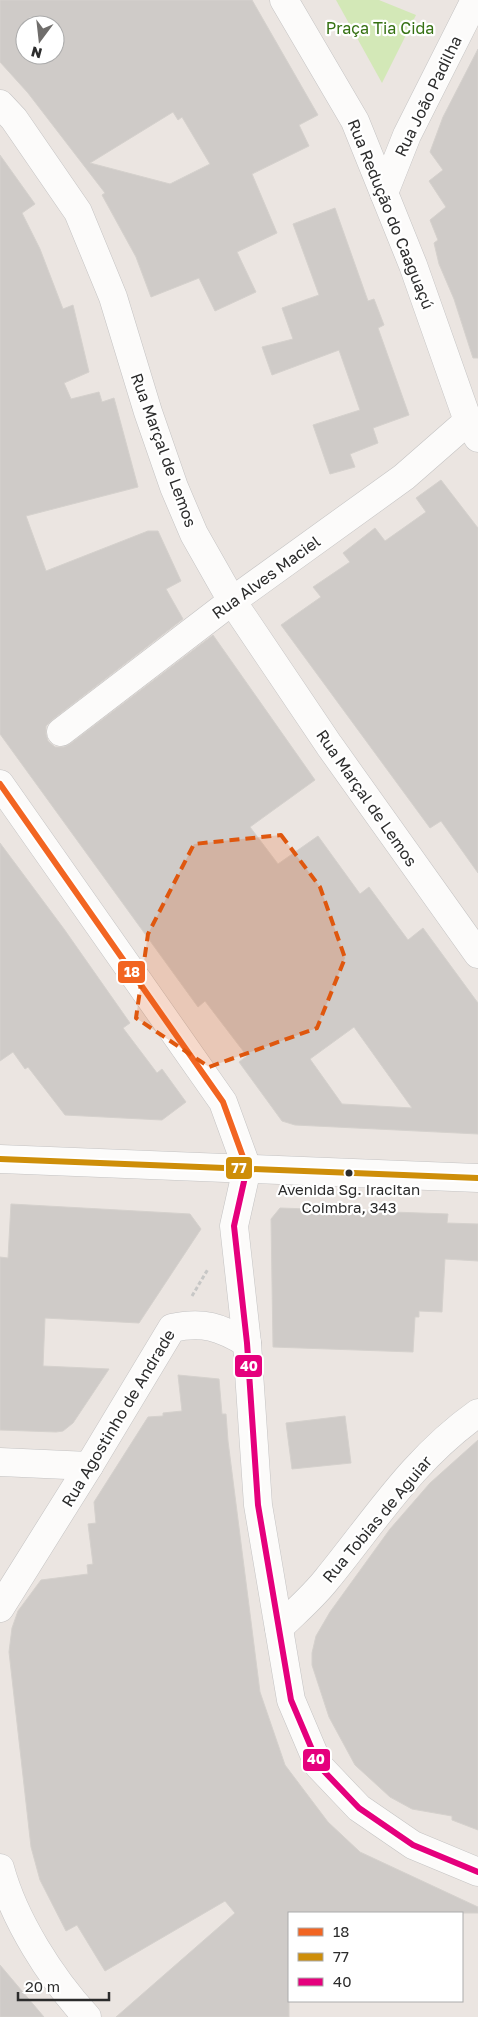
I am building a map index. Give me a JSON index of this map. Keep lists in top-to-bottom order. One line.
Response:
{"streets":{"street":["Rua João Padilha","Rua Redução do Caaguaçú","Rua Marçal de Lemos","Rua Alves Maciel","Rua Agostinho de Andrade","Rua Tobias de Aguiar"]},"crossings":[["Rua João Padilha","Rua Redução do Caaguaçú"],["Rua Redução do Caaguaçú","Rua Alves Maciel"],["Rua Marçal de Lemos","Rua Alves Maciel"]],"parks":["Praça Tia Cida"],"places":["Avenida Sg. Iracitan Coimbra, 343"],"lines":["transit line 18","transit line 77","transit line 40"],"legend":["18","77","40"],"scale_bar":"20 m","north":"bottom"}
